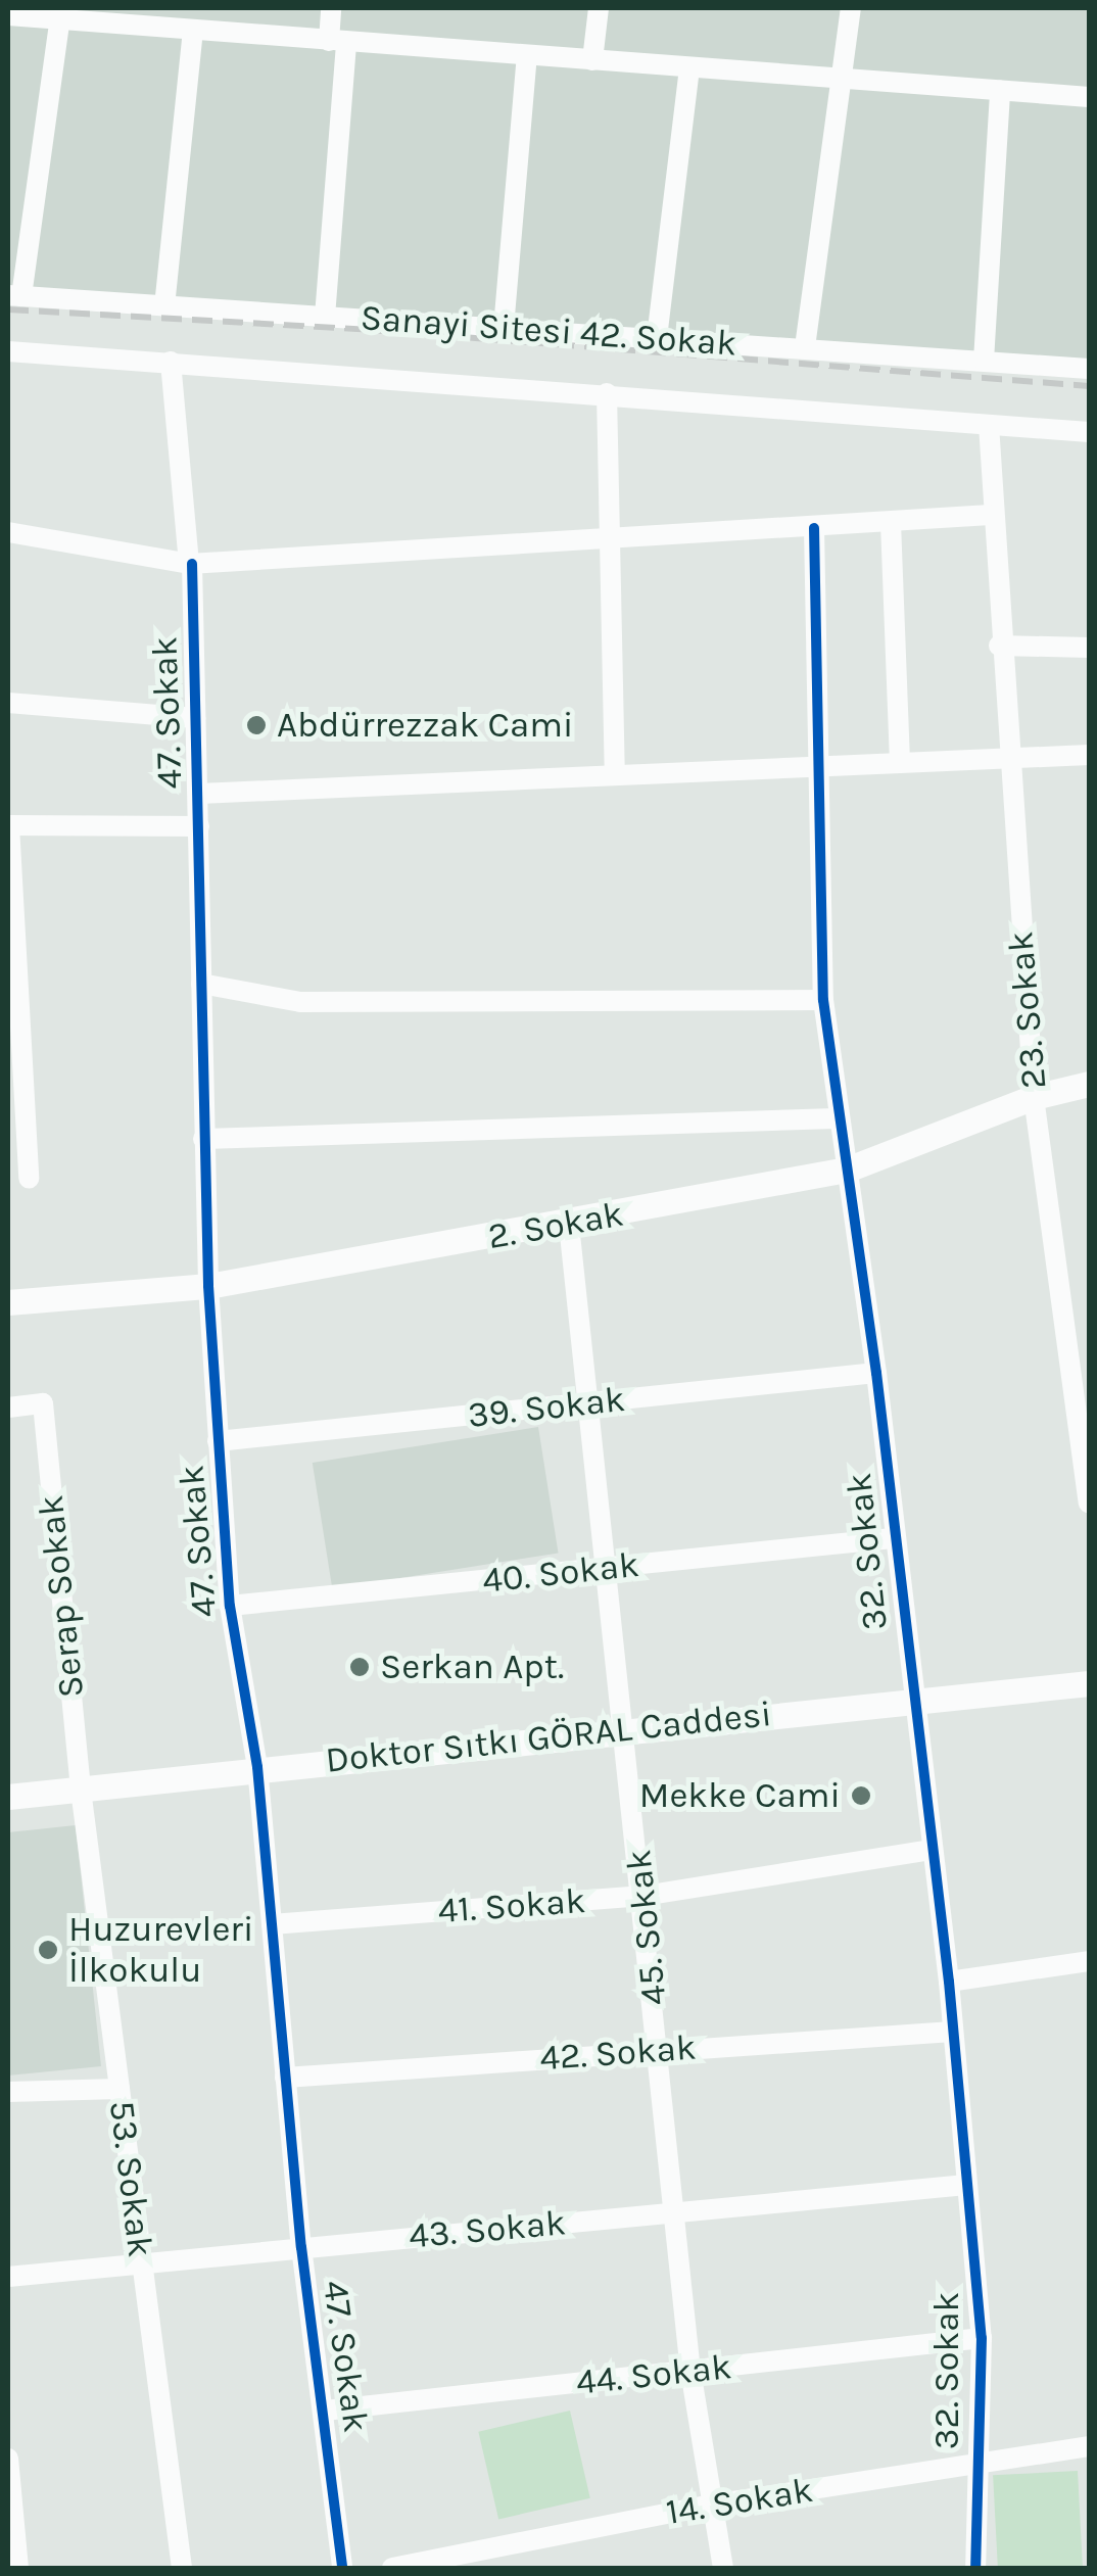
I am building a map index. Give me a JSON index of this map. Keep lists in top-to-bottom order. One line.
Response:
{"streets":{"street":["Sanayi Sitesi 42. Sokak","47. Sokak","23. Sokak","2. Sokak","39. Sokak","32. Sokak","40. Sokak","Serap Sokak","Doktor Sıtkı GÖRAL Caddesi","41. Sokak","45. Sokak","42. Sokak","53. Sokak","43. Sokak","44. Sokak","14. Sokak"]},"crossings":[["47. Sokak","2. Sokak"],["47. Sokak","39. Sokak"],["47. Sokak","40. Sokak"],["47. Sokak","Doktor Sıtkı GÖRAL Caddesi"],["47. Sokak","41. Sokak"],["47. Sokak","42. Sokak"],["47. Sokak","43. Sokak"],["47. Sokak","44. Sokak"],["23. Sokak","2. Sokak"],["2. Sokak","32. Sokak"],["2. Sokak","45. Sokak"],["39. Sokak","32. Sokak"],["39. Sokak","45. Sokak"],["32. Sokak","40. Sokak"],["32. Sokak","Doktor Sıtkı GÖRAL Caddesi"],["32. Sokak","41. Sokak"],["32. Sokak","42. Sokak"],["32. Sokak","43. Sokak"],["32. Sokak","44. Sokak"],["32. Sokak","14. Sokak"],["40. Sokak","45. Sokak"],["Serap Sokak","Doktor Sıtkı GÖRAL Caddesi"],["Serap Sokak","53. Sokak"],["Doktor Sıtkı GÖRAL Caddesi","45. Sokak"],["Doktor Sıtkı GÖRAL Caddesi","53. Sokak"],["41. Sokak","45. Sokak"],["45. Sokak","42. Sokak"],["45. Sokak","43. Sokak"],["45. Sokak","44. Sokak"],["45. Sokak","14. Sokak"],["53. Sokak","43. Sokak"]],"places":["Abdürrezzak Cami","Serkan Apt.","Mekke Cami","Huzurevleri İlkokulu"]}
